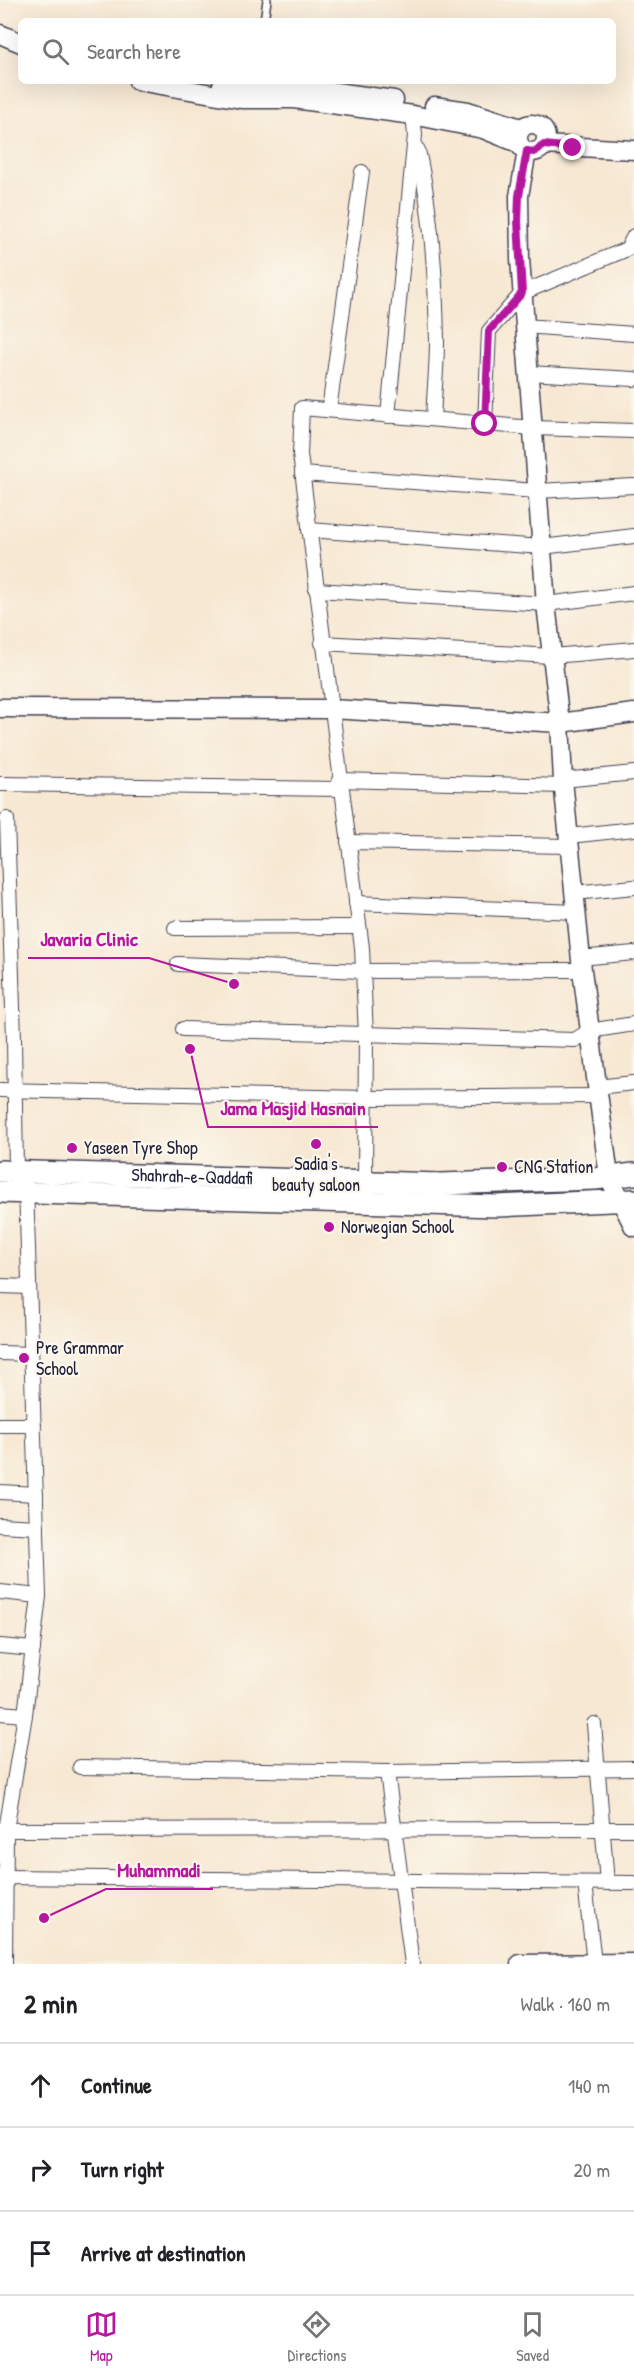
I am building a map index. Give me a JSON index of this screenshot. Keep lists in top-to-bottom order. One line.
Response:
{"streets":{"main road":["Shahrah-e-Qaddafi"]},"places":["Javaria Clinic","Jama Masjid Hasnain","Sadia's beauty saloon","Yaseen Tyre Shop","CNG Station","Norwegian School","Pre Grammar School","Muhammadi"],"page":{"search":"Search here","heading":["2 min","Walk · 160 m"],"list":[["Continue","140 m"],["Turn right","20 m"],"Arrive at destination"],"nav":["Map","Directions","Saved"]}}
